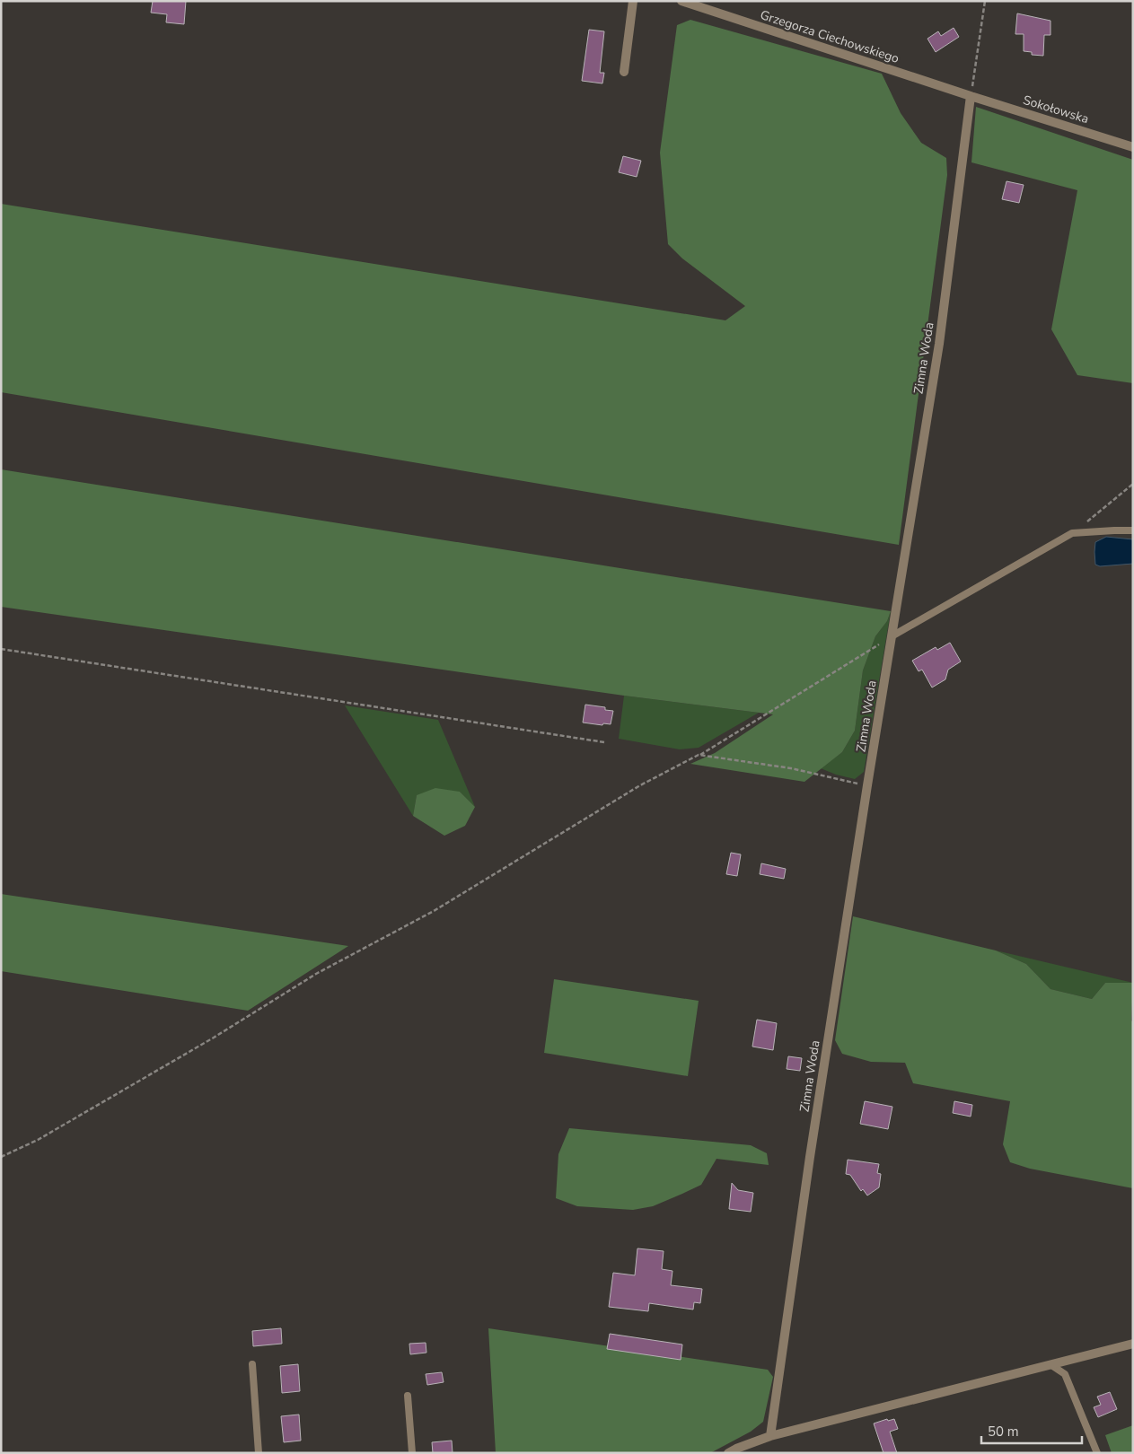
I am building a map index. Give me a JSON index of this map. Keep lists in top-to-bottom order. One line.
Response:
{"streets":{"street":["Grzegorza Ciechowskiego","Sokołowska","Zimna Woda"]},"crossings":[["Grzegorza Ciechowskiego","Sokołowska"],["Grzegorza Ciechowskiego","Zimna Woda"],["Sokołowska","Zimna Woda"]],"scale_bar":"50 m"}
